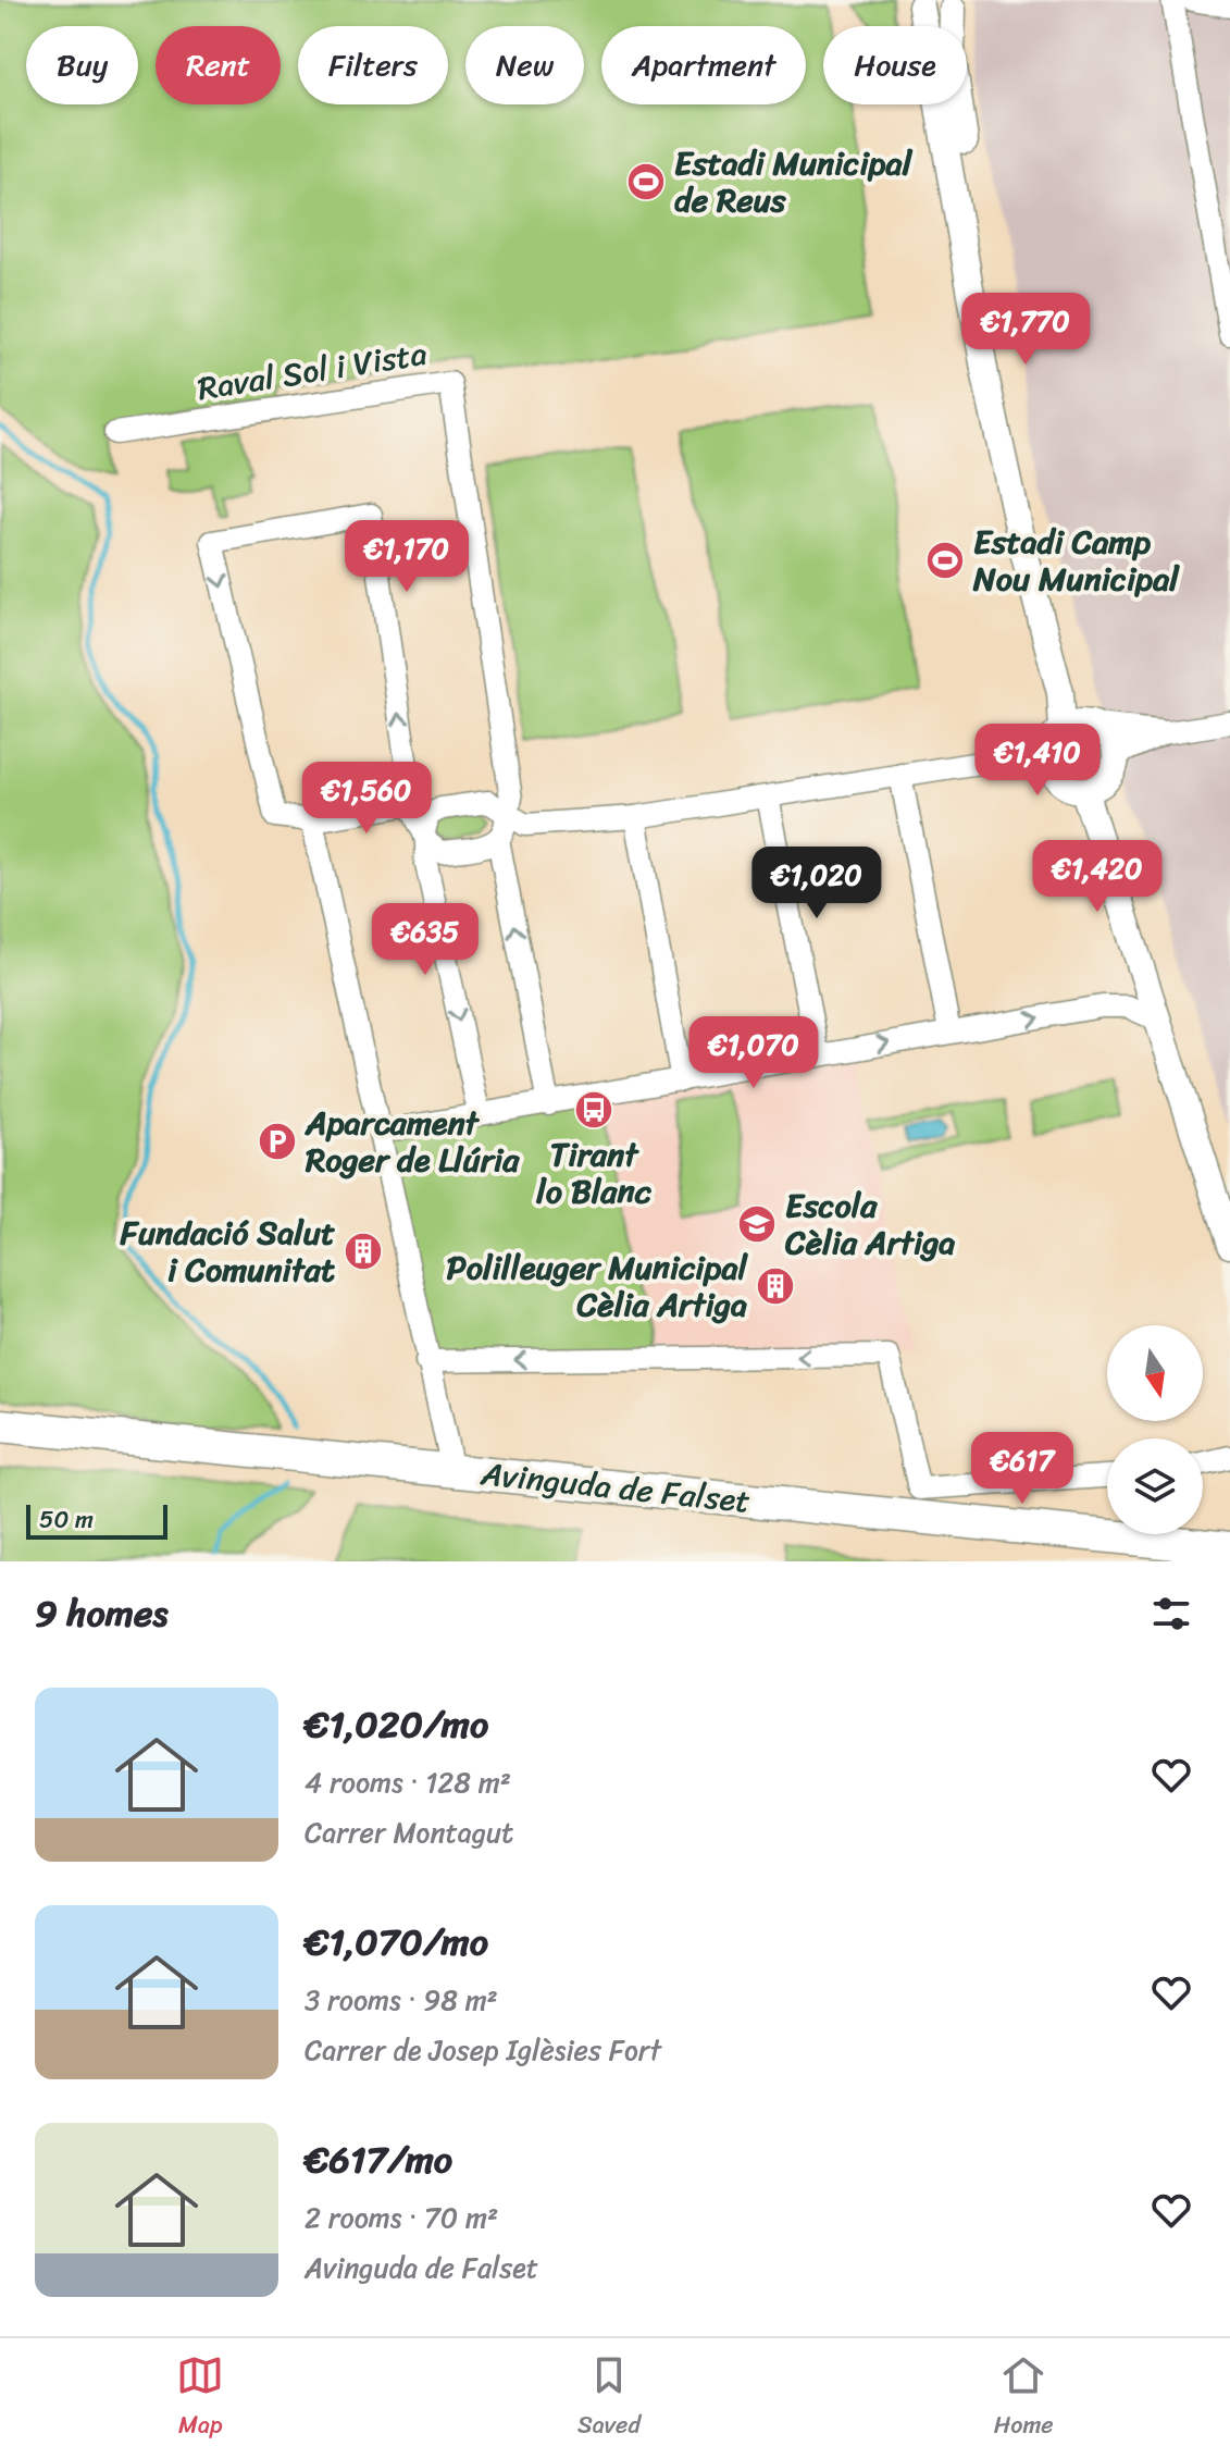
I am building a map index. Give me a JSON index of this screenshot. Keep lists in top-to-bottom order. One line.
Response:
{"streets":{"main road":["Avinguda de Falset"],"street":["Raval Sol i Vista"]},"places":{"sports":["Estadi Municipal de Reus","Estadi Camp Nou Municipal"],"bus stop":["Tirant lo Blanc"],"parking":["Aparcament Roger de Llúria"],"school or university":["Escola Cèlia Artiga"],"building":["Fundació Salut i Comunitat","Polilleuger Municipal Cèlia Artiga"]},"scale_bar":"50 m","north":"bottom","page":{"chip":["Buy","Rent","Filters","New","Apartment","House"],"price":["€1,770","€1,170","€1,410","€1,560","€1,420","€1,020","€635","€1,070","€617"],"scale":"50 m","heading":"9 homes","list":[{"name":"€1,020/mo","note":"4 rooms · 128 m² · Carrer Montagut"},{"name":"€1,070/mo","note":"3 rooms · 98 m² · Carrer de Josep Iglèsies Fort"},{"name":"€617/mo","note":"2 rooms · 70 m² · Avinguda de Falset"}],"tabs":["Map","Saved","Home"]}}
